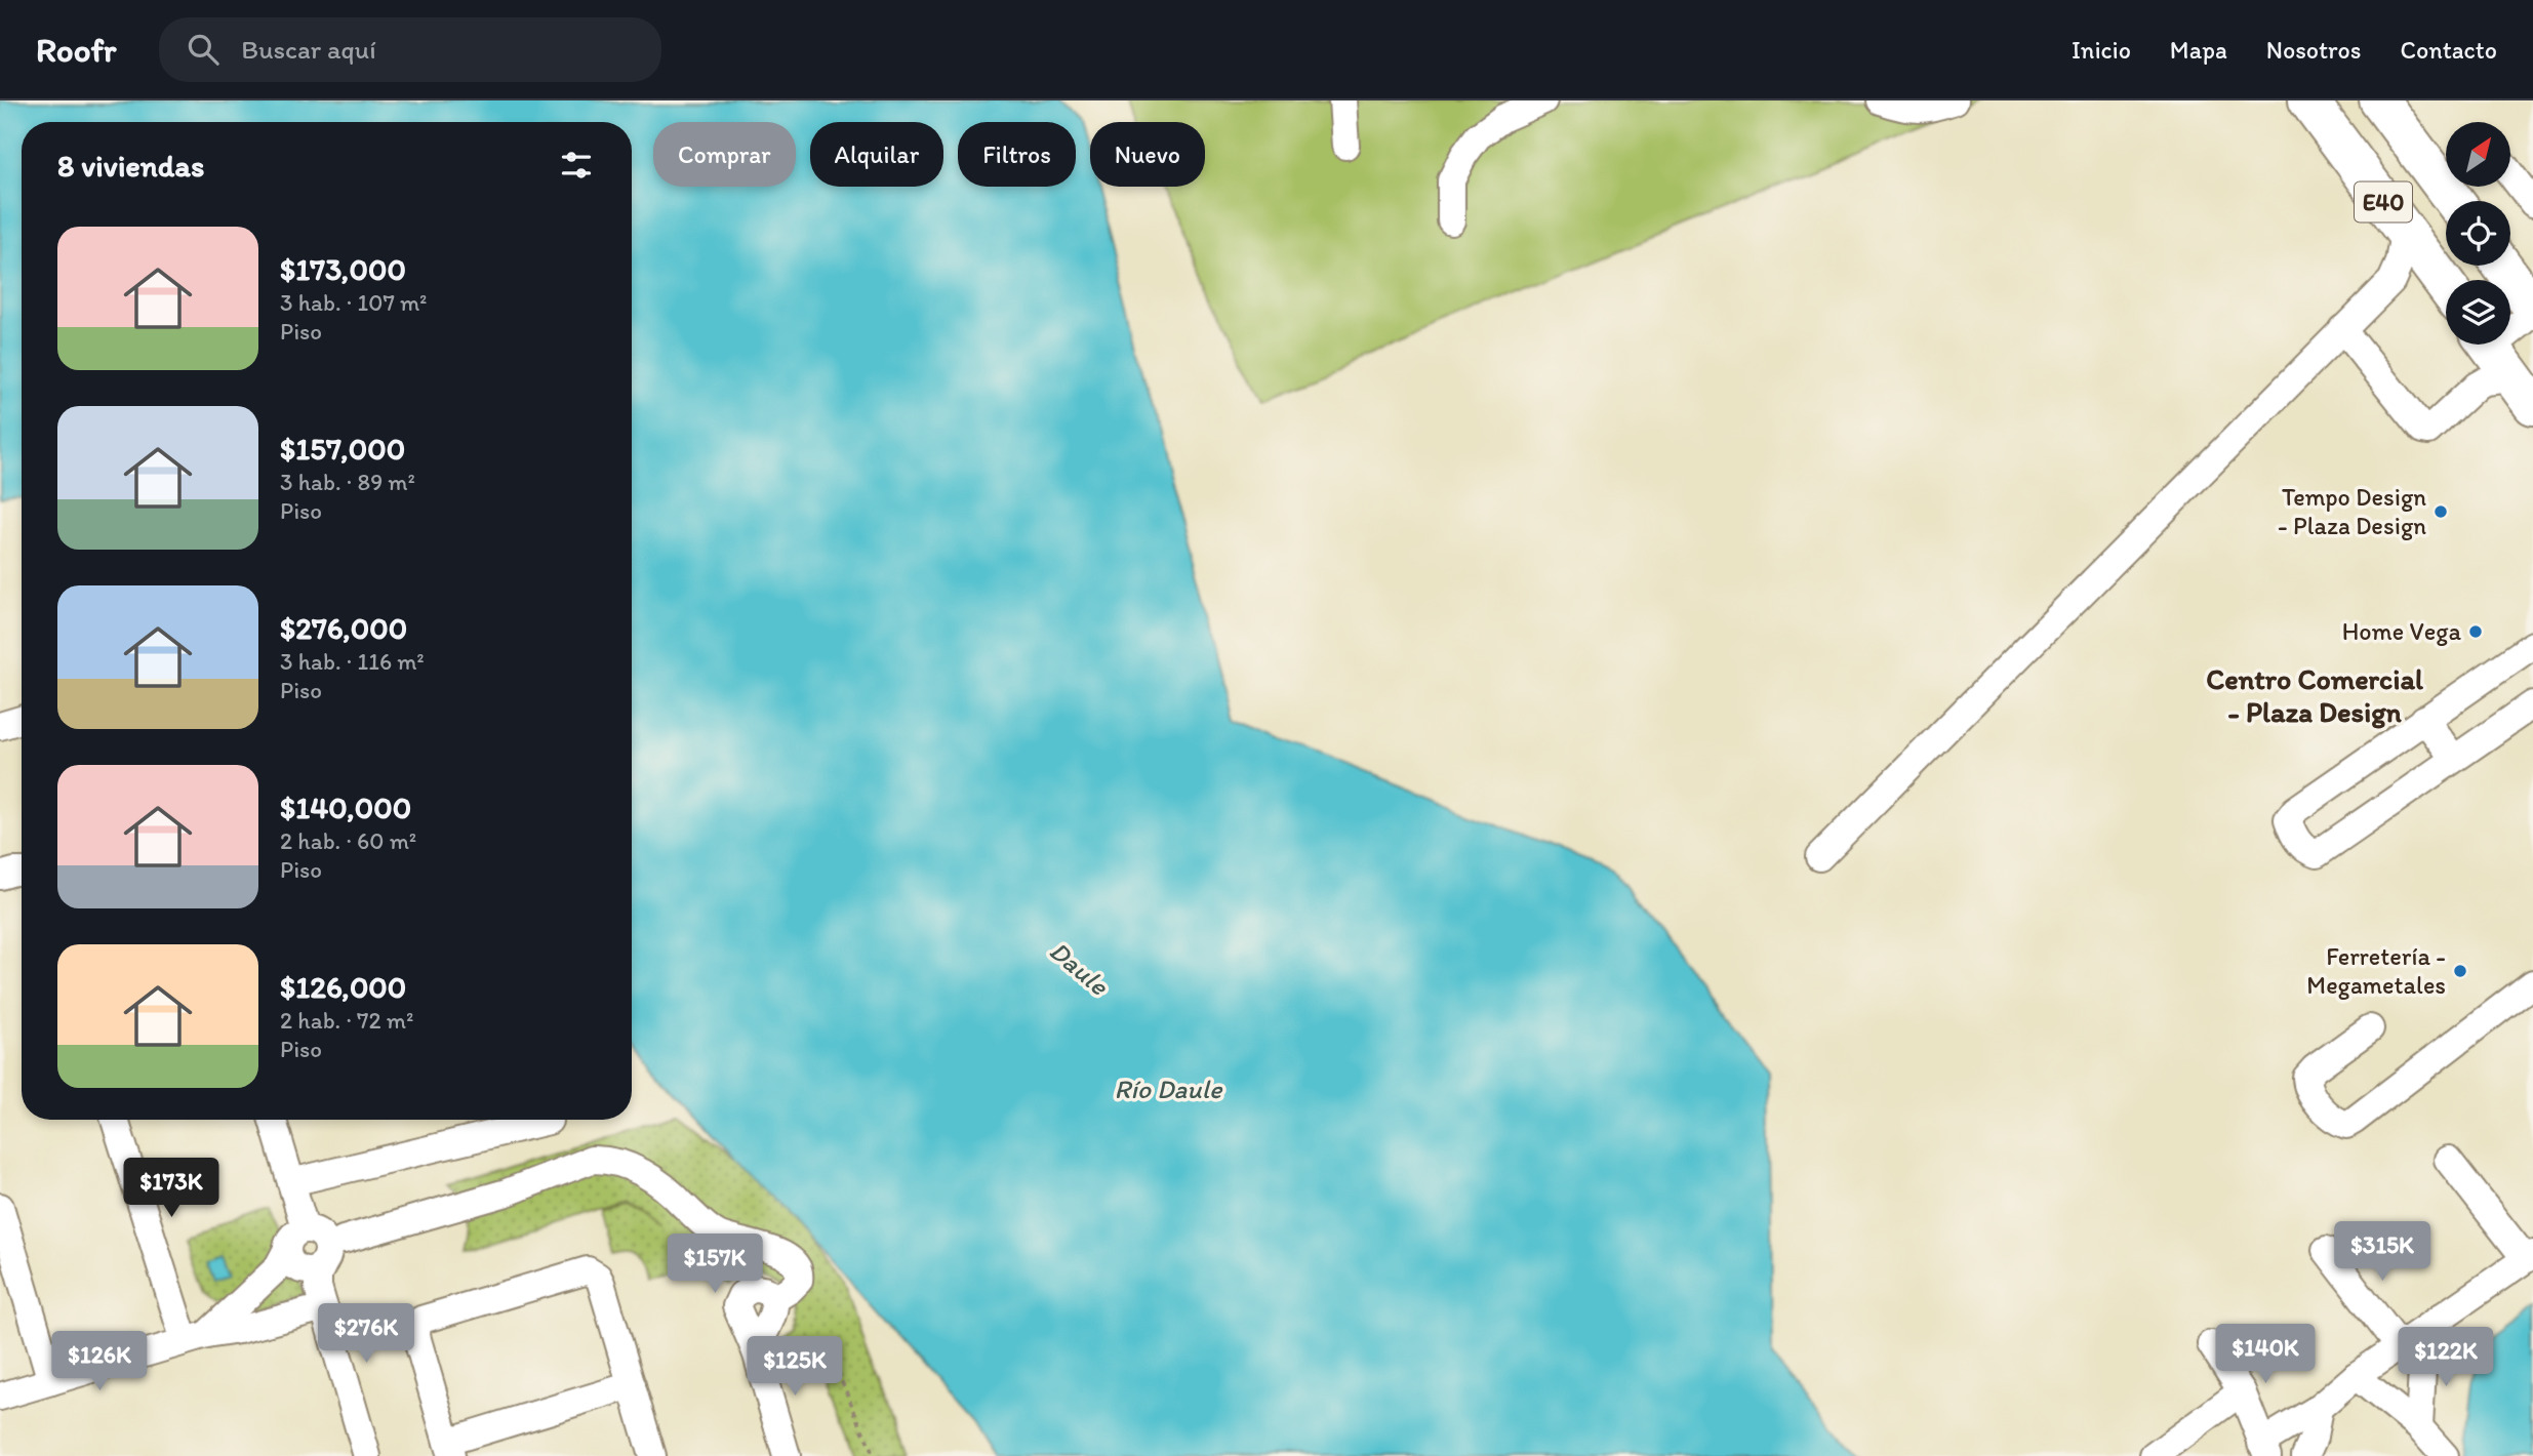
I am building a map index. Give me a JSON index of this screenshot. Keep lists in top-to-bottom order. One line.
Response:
{"streets":{"highway":["E40"]},"districts":["Centro Comercial - Plaza Design"],"water":["Daule","Río Daule"],"places":["Tempo Design - Plaza Design","Home Vega","Ferretería - Megametales"],"north":"top right","page":{"header":"Roofr","search":"Buscar aquí","nav":["Inicio","Mapa","Nosotros","Contacto"],"chip":["Comprar","Alquilar","Filtros","Nuevo"],"heading":"8 viviendas","list":[{"name":"$173,000","note":"3 hab. · 107 m² · Piso"},{"name":"$157,000","note":"3 hab. · 89 m² · Piso"},{"name":"$276,000","note":"3 hab. · 116 m² · Piso"},{"name":"$140,000","note":"2 hab. · 60 m² · Piso"},{"name":"$126,000","note":"2 hab. · 72 m² · Piso"}],"price":["$173K","$315K","$157K","$276K","$140K","$122K","$126K","$125K"]}}
